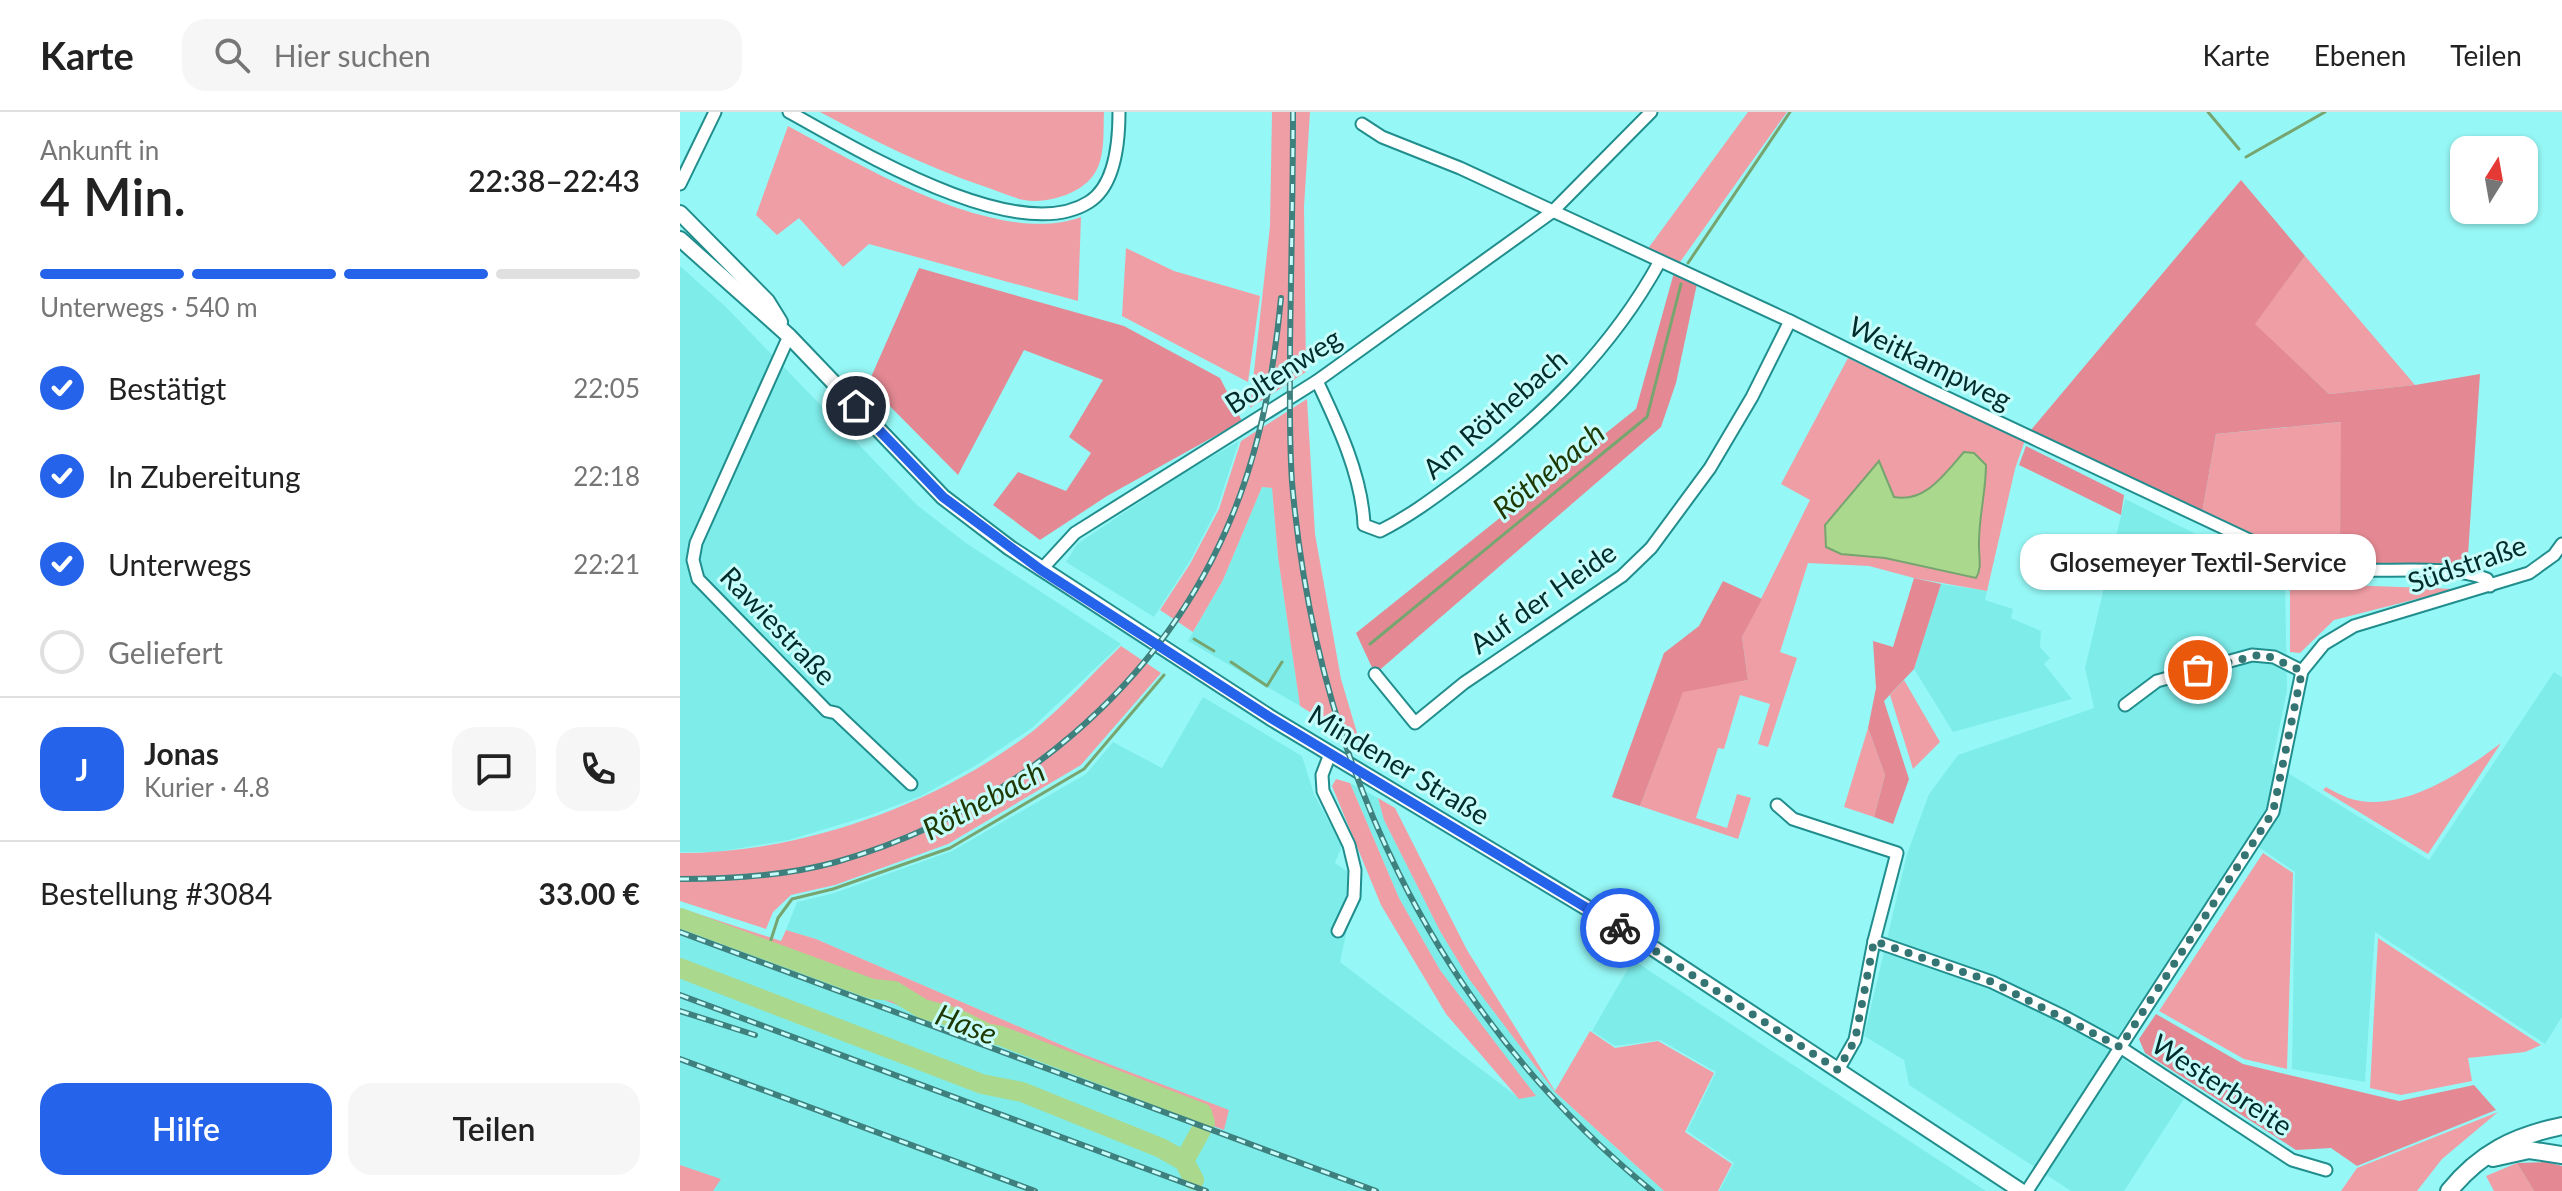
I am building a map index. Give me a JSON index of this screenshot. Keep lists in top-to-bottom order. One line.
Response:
{"streets":{"main road":["Mindener Straße"],"street":["Weitkampweg","Boltenweg","Am Röthebach","Südstraße","Auf der Heide","Rawiestraße","Westerbreite"]},"crossings":[["Weitkampweg","Boltenweg"],["Weitkampweg","Am Röthebach"],["Weitkampweg","Südstraße"],["Weitkampweg","Auf der Heide"],["Boltenweg","Am Röthebach"],["Boltenweg","Mindener Straße"],["Rawiestraße","Mindener Straße"]],"water":["Röthebach","Hase"],"places":["Glosemeyer Textil-Service"],"north":"top","page":{"header":"Karte","search":"Hier suchen","nav":["Karte","Ebenen","Teilen"],"heading":["4 Min.","Ankunft in","22:38–22:43"],"panel":["Jonas","Kurier · 4.8","Bestellung #3084","33.00 €"],"bar":"Unterwegs · 540 m","list":[["Bestätigt","22:05"],["In Zubereitung","22:18"],["Unterwegs","22:21"],"Geliefert"],"bubble":"Glosemeyer Textil-Service","round":"J","buttons":["Hilfe","Teilen"]}}
